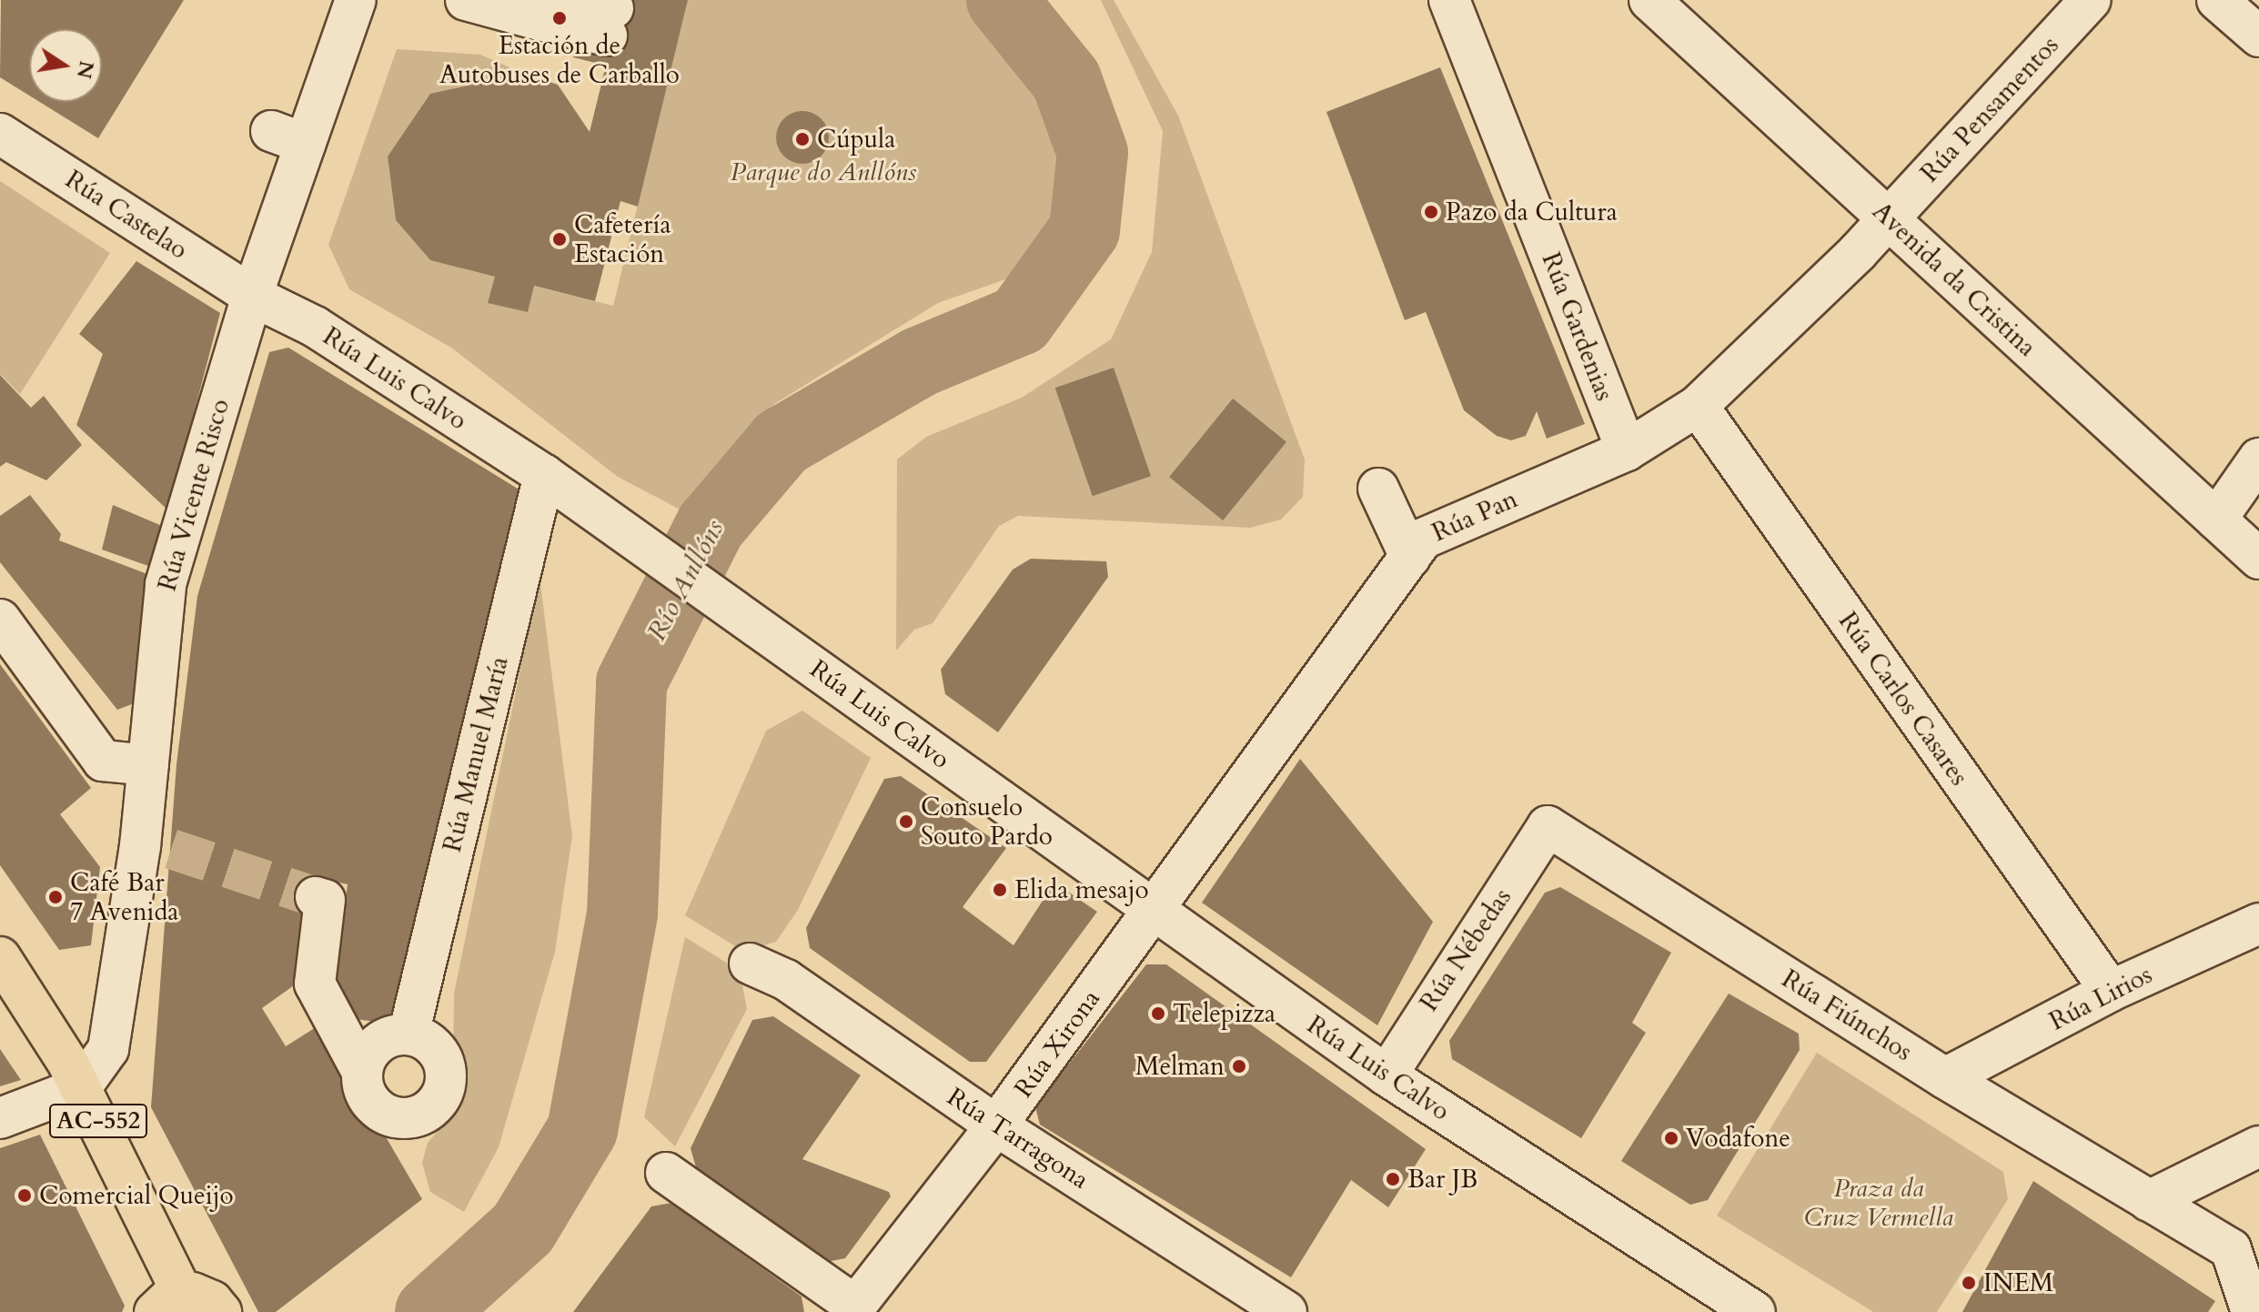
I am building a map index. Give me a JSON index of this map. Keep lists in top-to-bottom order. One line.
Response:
{"streets":{"main road":["AC-552"],"street":["Rúa Pensamentos","Rúa Castelao","Avenida da Cristina","Rúa Gardenias","Rúa Luis Calvo","Rúa Vicente Risco","Rúa Pan","Rúa Carlos Casares","Rúa Manuel María","Rúa Nébedas","Rúa Lirios","Rúa Fiúnchos","Rúa Xirona","Rúa Tarragona"]},"crossings":[["Rúa Pensamentos","Avenida da Cristina"],["Rúa Pensamentos","Rúa Pan"],["Rúa Castelao","Rúa Luis Calvo"],["Rúa Castelao","Rúa Vicente Risco"],["Avenida da Cristina","Rúa Pan"],["Rúa Gardenias","Rúa Pan"],["Rúa Luis Calvo","Rúa Vicente Risco"],["Rúa Luis Calvo","Rúa Pan"],["Rúa Luis Calvo","Rúa Manuel María"],["Rúa Luis Calvo","Rúa Nébedas"],["Rúa Luis Calvo","Rúa Xirona"],["Rúa Vicente Risco","AC-552"],["Rúa Pan","Rúa Carlos Casares"],["Rúa Pan","Rúa Xirona"],["Rúa Carlos Casares","Rúa Lirios"],["Rúa Nébedas","Rúa Fiúnchos"],["Rúa Lirios","Rúa Fiúnchos"],["Rúa Xirona","Rúa Tarragona"]],"water":["Río Anllóns"],"parks":["Parque do Anllóns","Praza da Cruz Vermella"],"places":["Estación de Autobuses de Carballo","Cúpula","Pazo da Cultura","Cafetería Estación","Consuelo Souto Pardo","Elida mesajo","Café Bar 7 Avenida","Telepizza","Melman","Vodafone","Bar JB","Comercial Queijo","INEM"],"north":"right"}
